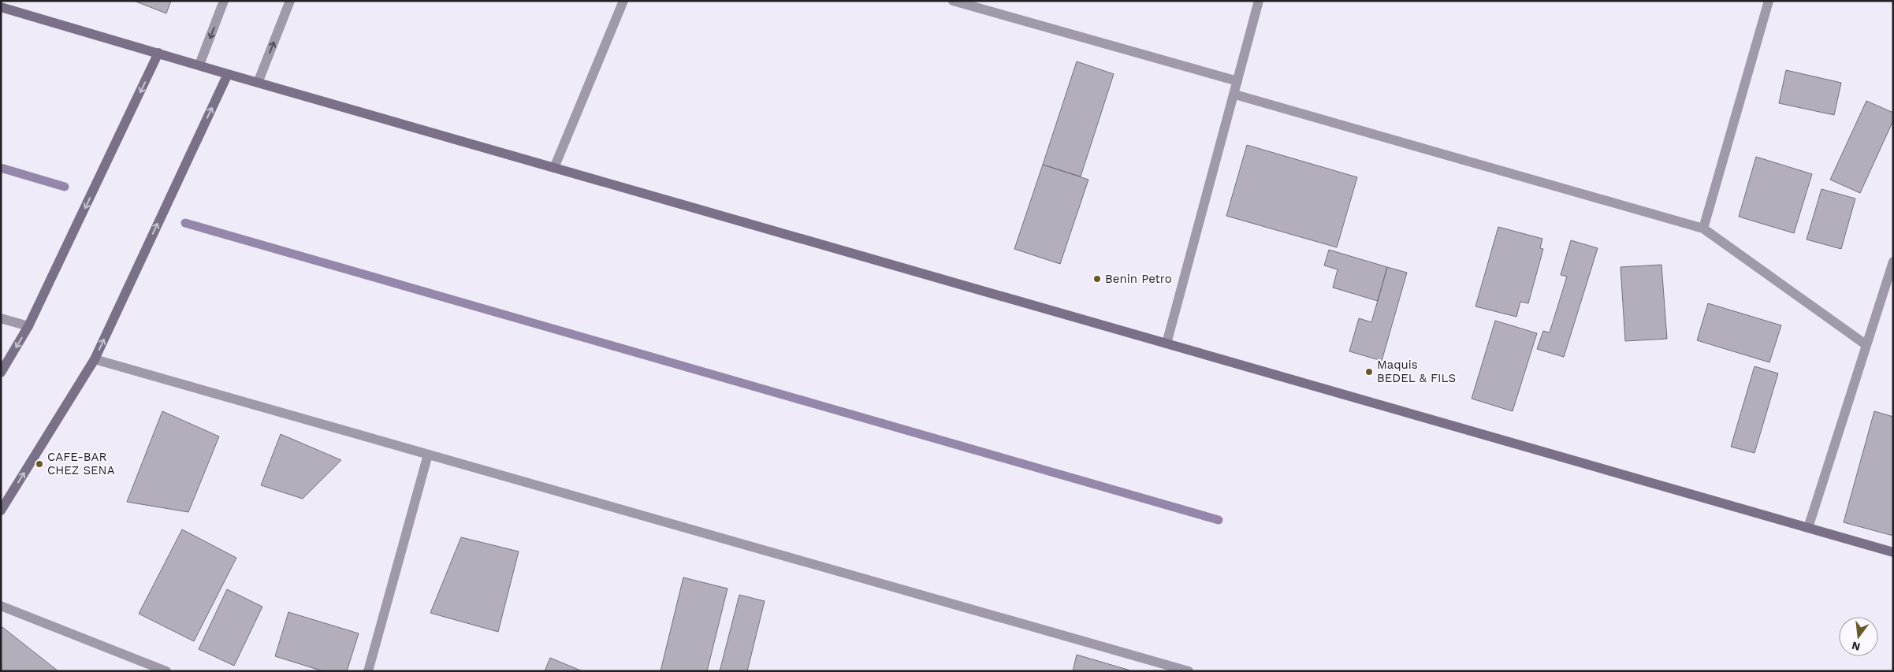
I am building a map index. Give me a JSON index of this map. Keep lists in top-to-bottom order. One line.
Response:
{"places":["Benin Petro","Maquis BEDEL & FILS","CAFE-BAR CHEZ SENA"],"north":"bottom"}
